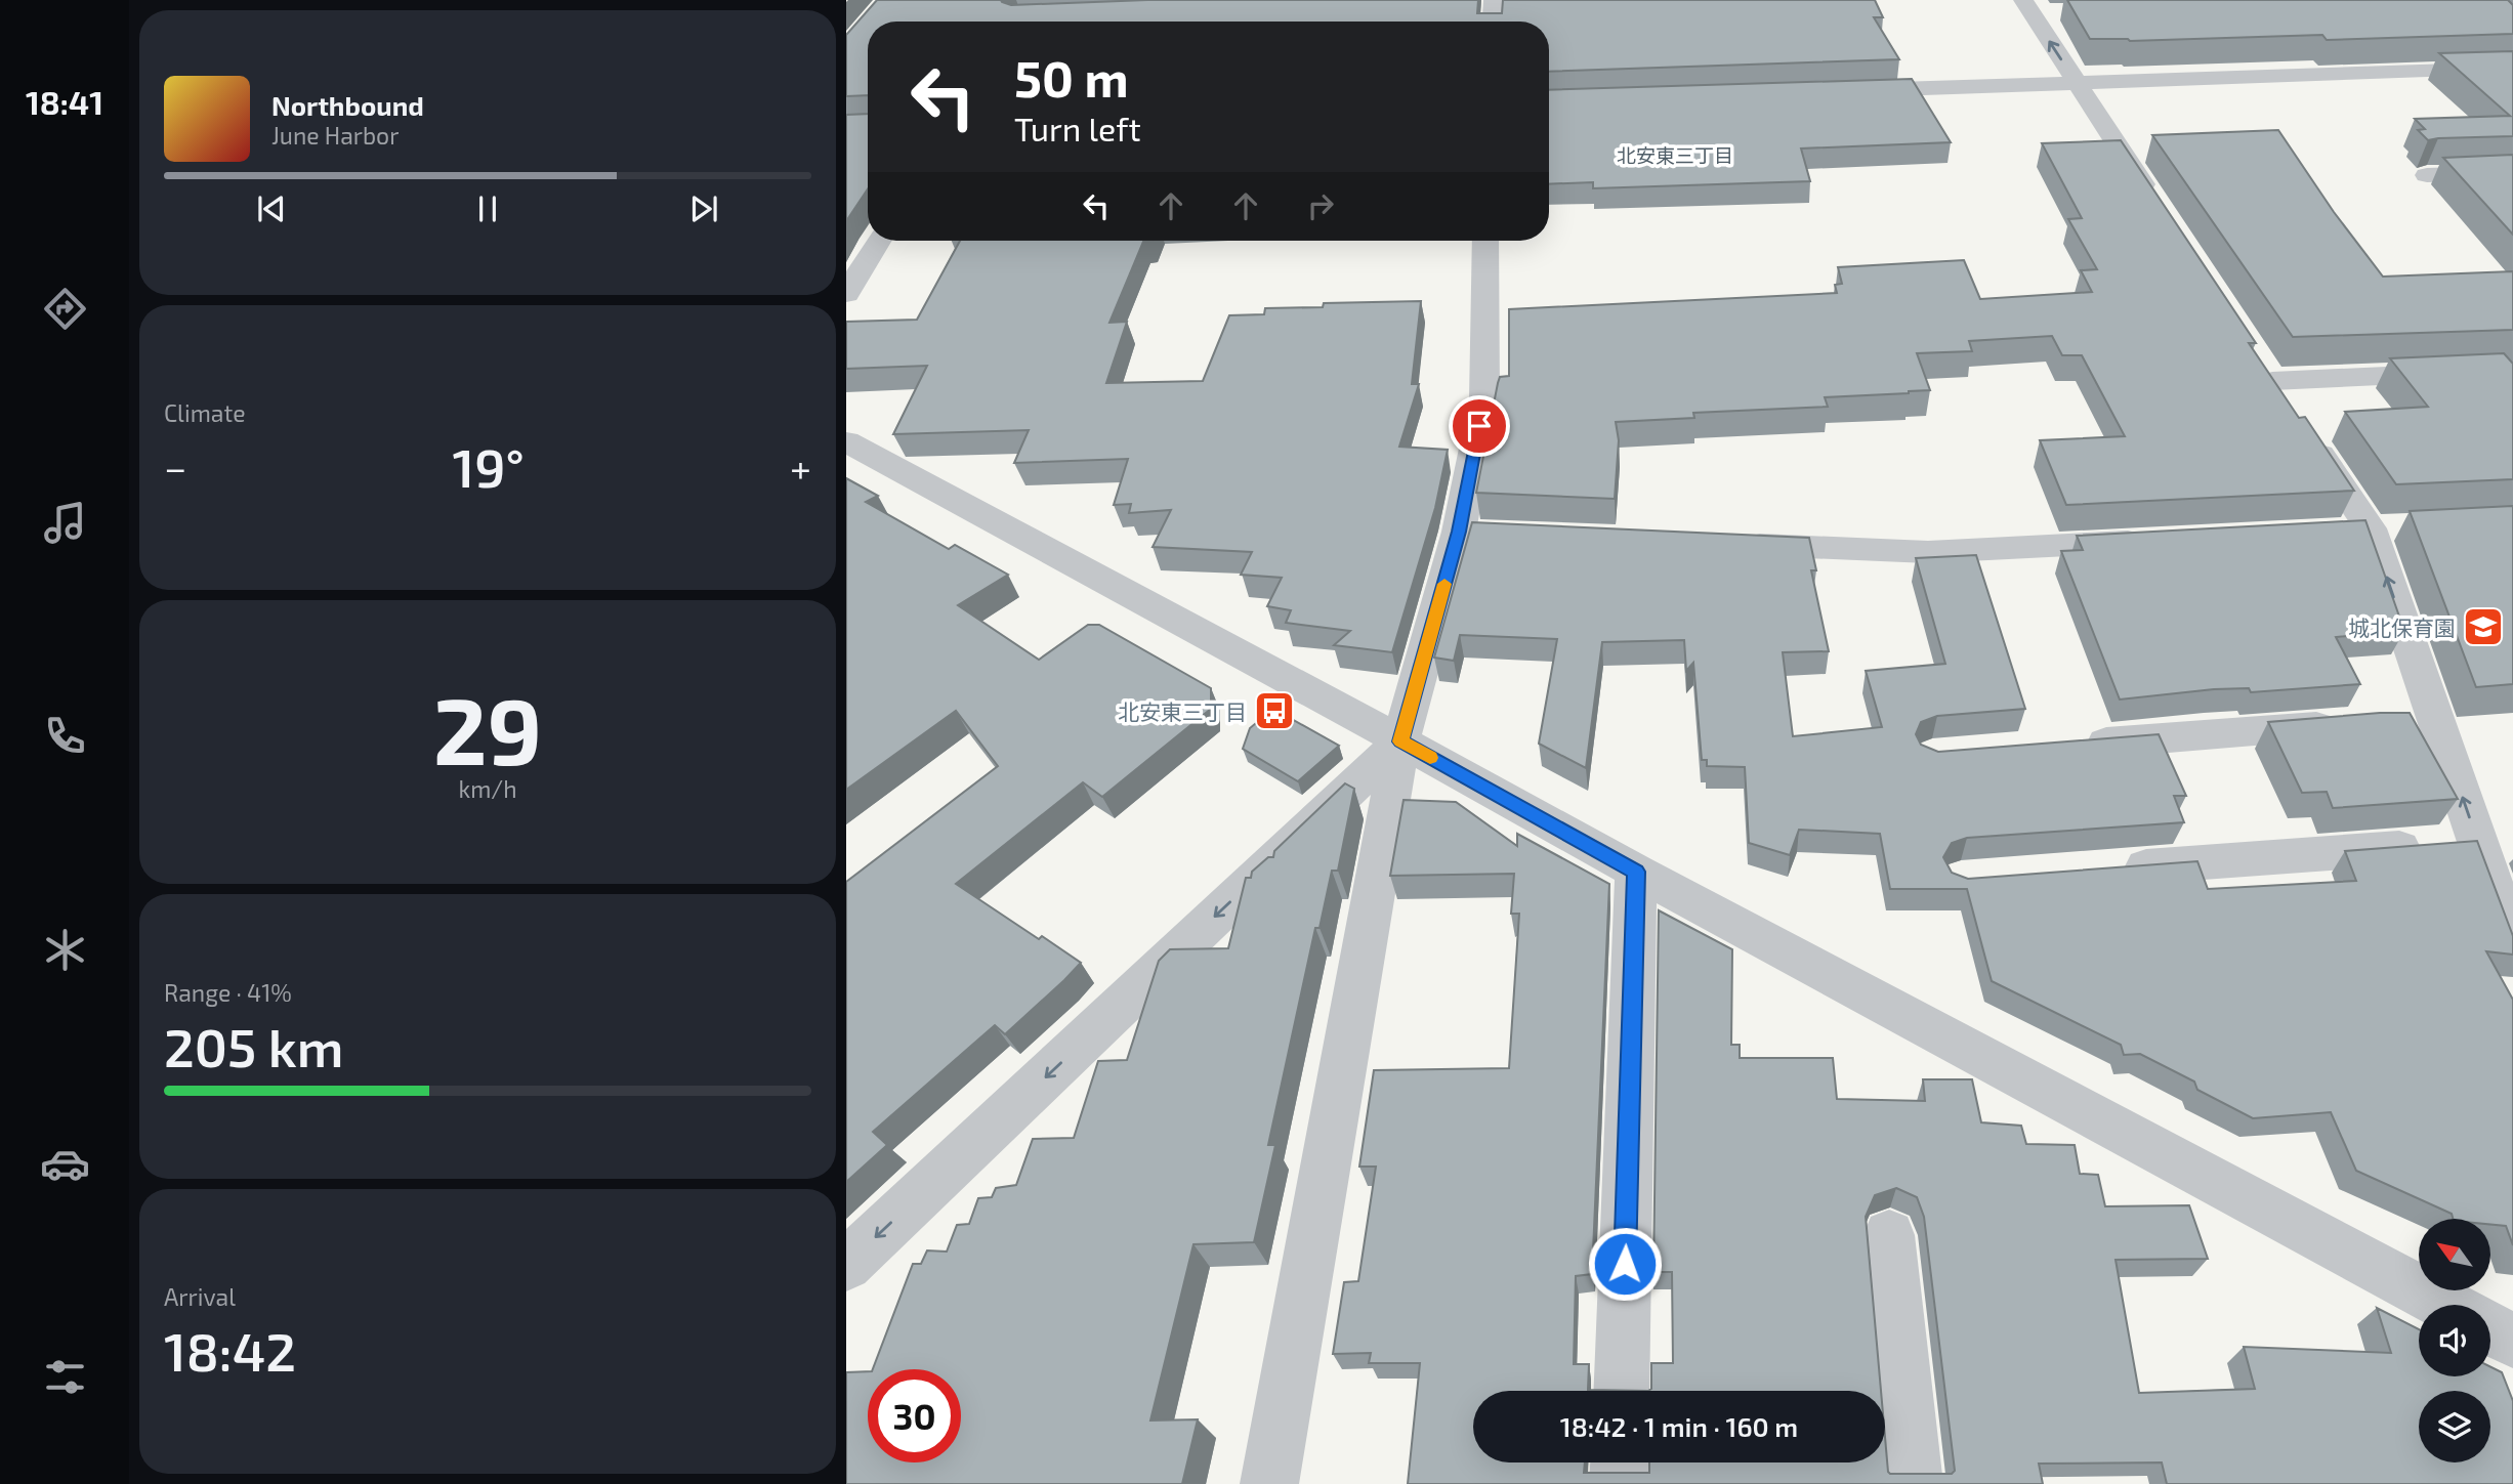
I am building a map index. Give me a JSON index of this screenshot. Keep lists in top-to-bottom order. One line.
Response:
{"districts":["北安東三丁目"],"places":{"school or university":["城北保育園"],"bus stop":["北安東三丁目"]},"north":"top left","page":{"tabs":"18:41","turn":["50 m","Turn left"],"song":["Northbound","June Harbor"],"tile":["Climate",["29","km/h"],["Range · 41%","205 km"],["Arrival","18:42"]],"heat":["−","19°","+"],"limit":"30","trip":"18:42 · 1 min · 160 m"}}
